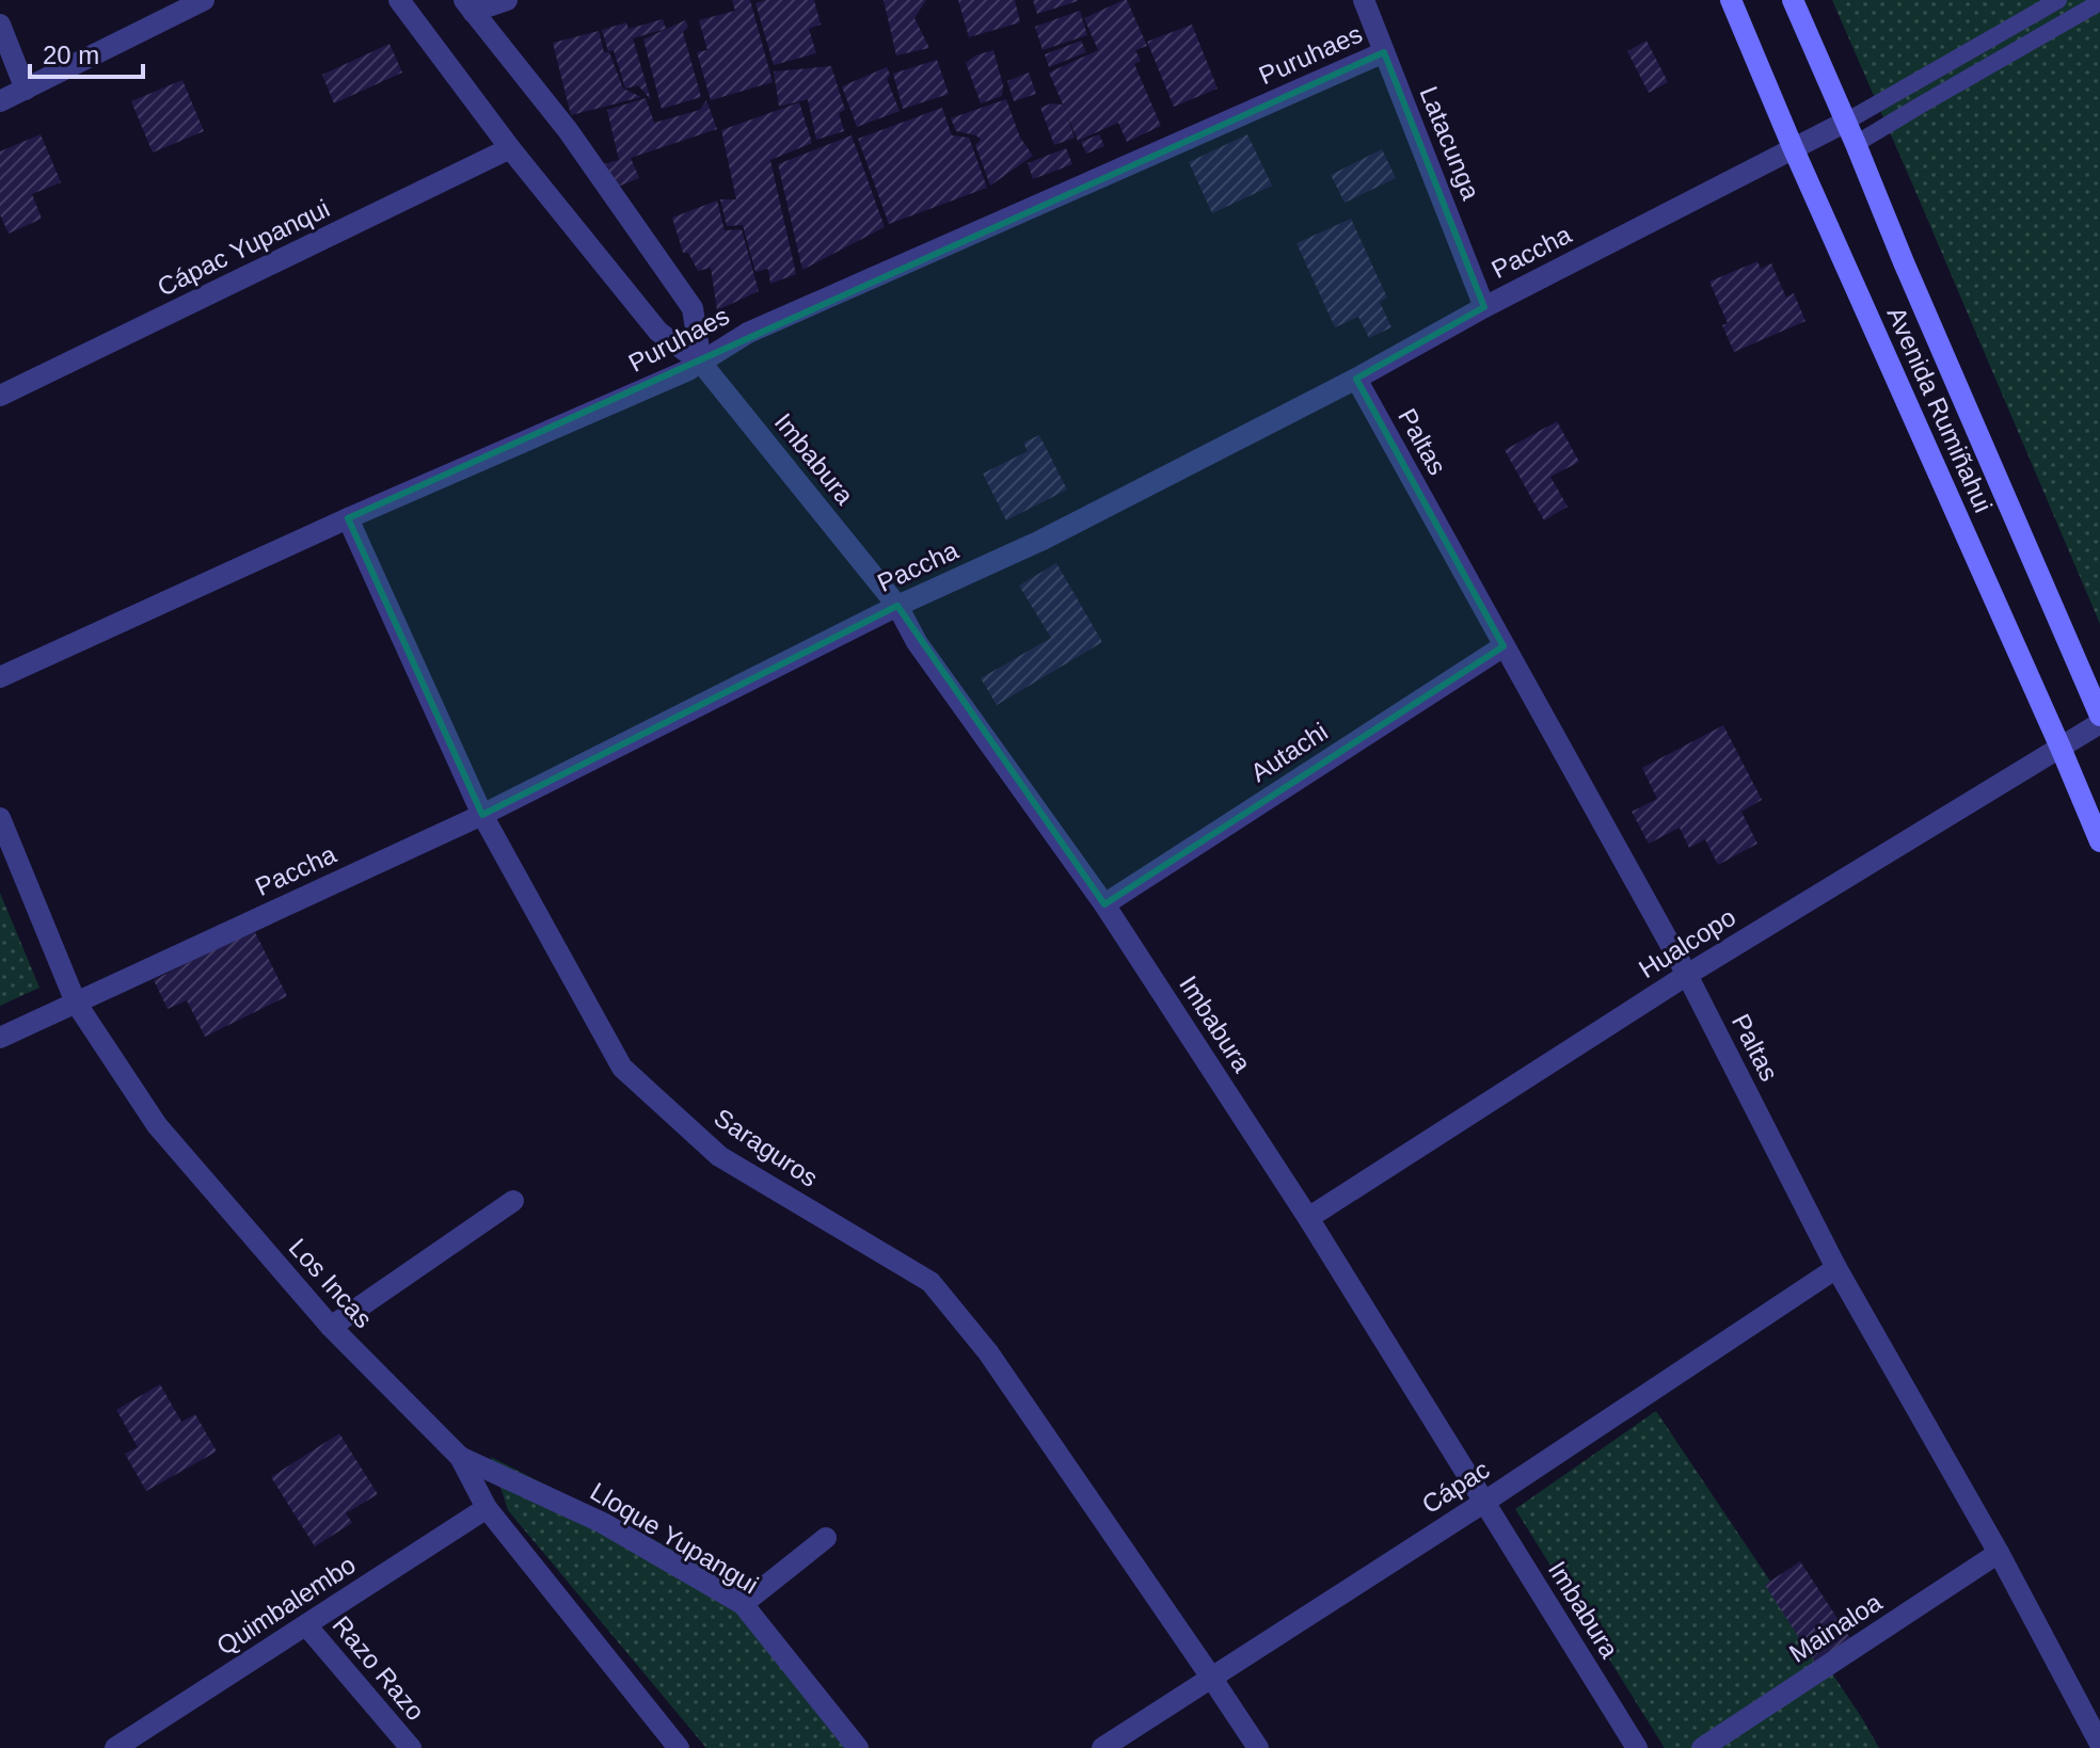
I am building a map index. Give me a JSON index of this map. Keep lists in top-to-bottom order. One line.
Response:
{"streets":{"main road":["Avenida Rumiñahui"],"street":["Puruhaes","Latacunga","Cápac Yupanqui","Paccha","Paltas","Imbabura","Autachi","Hualcopo","Saraguros","Los Incas","Cápac","Lloque Yupangui","Quimbalembo","Mainaloa","Razo Razo"]},"crossings":[["Puruhaes","Latacunga"],["Puruhaes","Imbabura"],["Puruhaes","Saraguros"],["Latacunga","Paccha"],["Cápac Yupanqui","Imbabura"],["Paccha","Avenida Rumiñahui"],["Paccha","Paltas"],["Paccha","Imbabura"],["Paccha","Saraguros"],["Paccha","Los Incas"],["Avenida Rumiñahui","Hualcopo"],["Paltas","Autachi"],["Paltas","Hualcopo"],["Paltas","Cápac"],["Paltas","Mainaloa"],["Imbabura","Autachi"],["Imbabura","Hualcopo"],["Imbabura","Cápac"],["Saraguros","Cápac"],["Los Incas","Lloque Yupangui"],["Los Incas","Quimbalembo"],["Quimbalembo","Razo Razo"]],"scale_bar":"20 m"}
